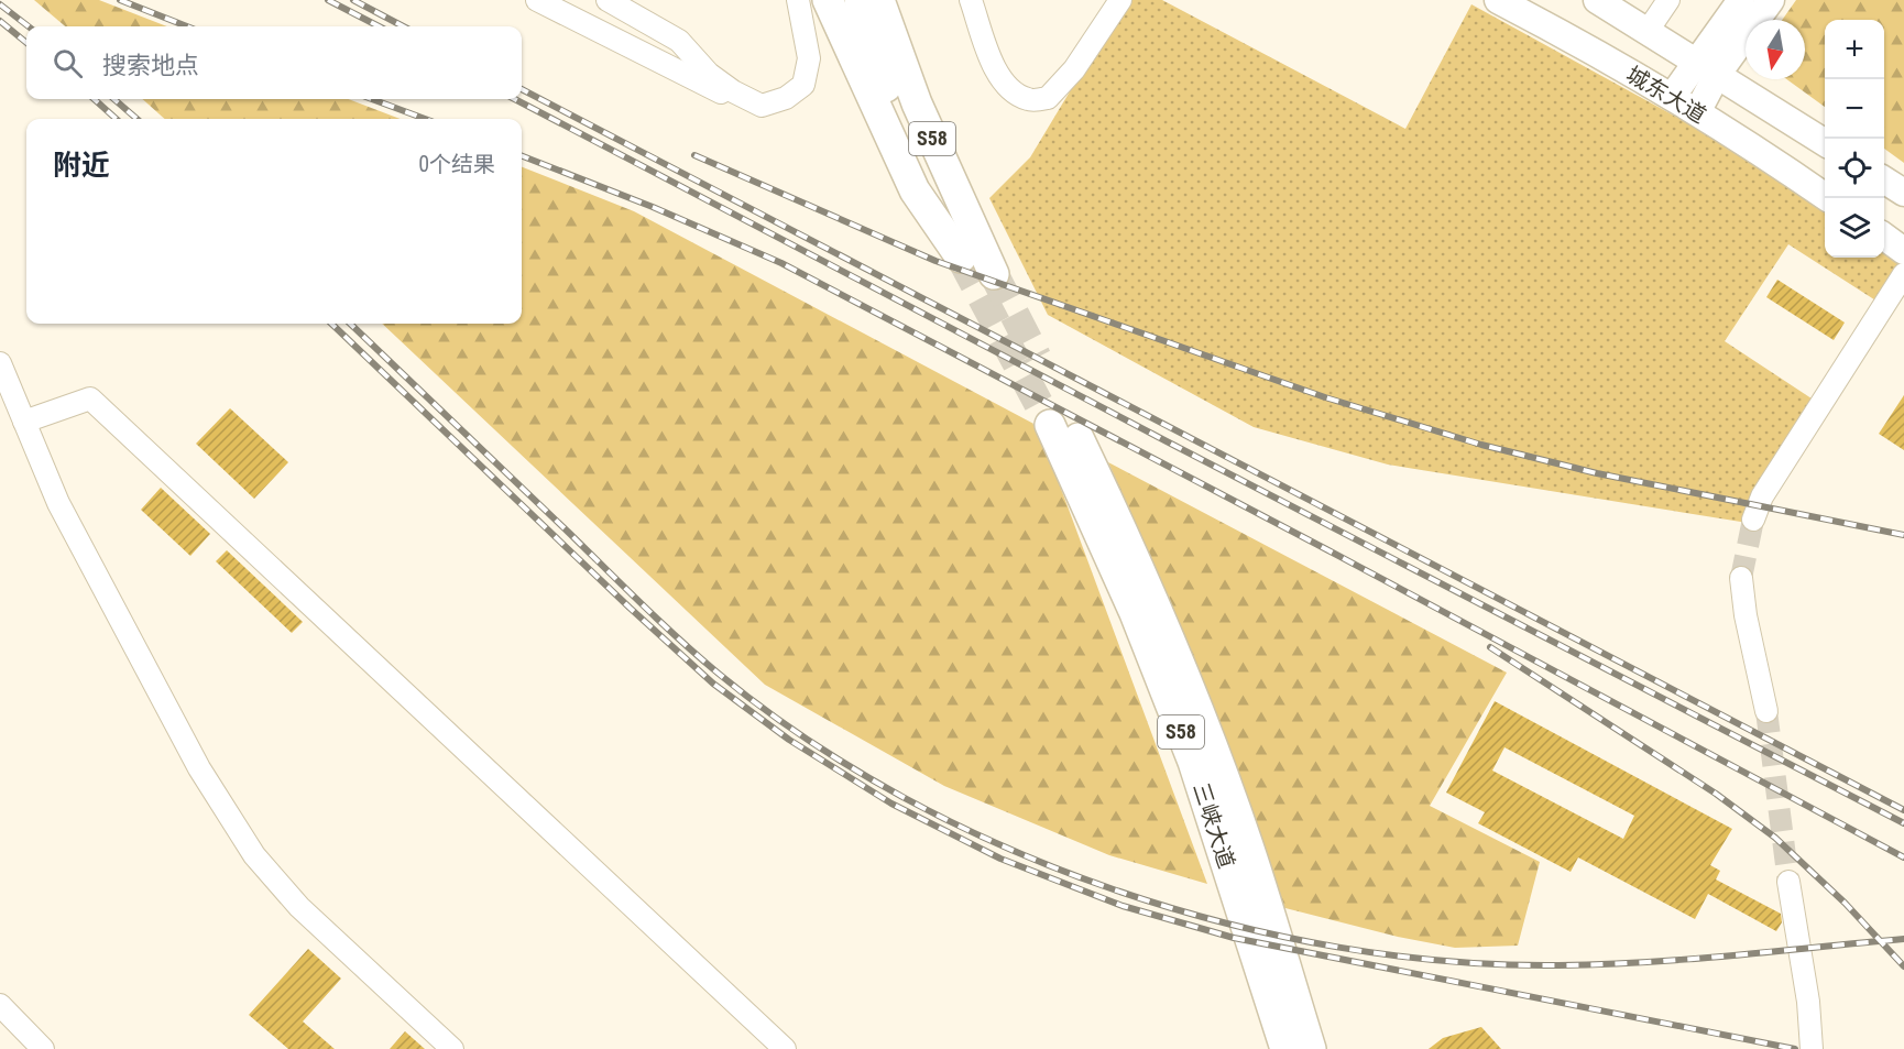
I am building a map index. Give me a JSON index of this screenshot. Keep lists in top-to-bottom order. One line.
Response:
{"streets":{"highway":["S58","三峡大道"],"main road":["城东大道"]},"north":"bottom","page":{"map_buttons":["+","−"],"search":"搜索地点","heading":["附近","0个结果"]}}
